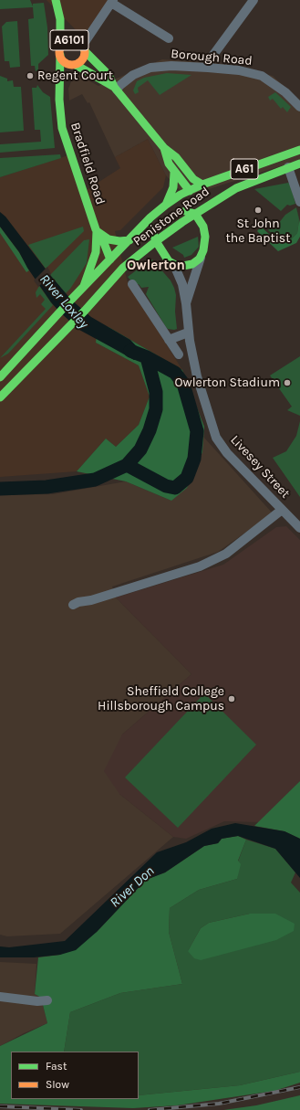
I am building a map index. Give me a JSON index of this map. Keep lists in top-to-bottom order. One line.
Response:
{"streets":{"main road":["A6101","Bradfield Road","A61","Penistone Road"],"street":["Borough Road","Livesey Street"]},"crossings":[["A6101","Borough Road"],["A6101","Bradfield Road"],["A6101","Penistone Road"]],"districts":["Owlerton"],"water":["River Loxley","River Don"],"places":["Regent Court","St John the Baptist","Owlerton Stadium","Sheffield College Hillsborough Campus"],"legend":["Fast","Slow"]}
